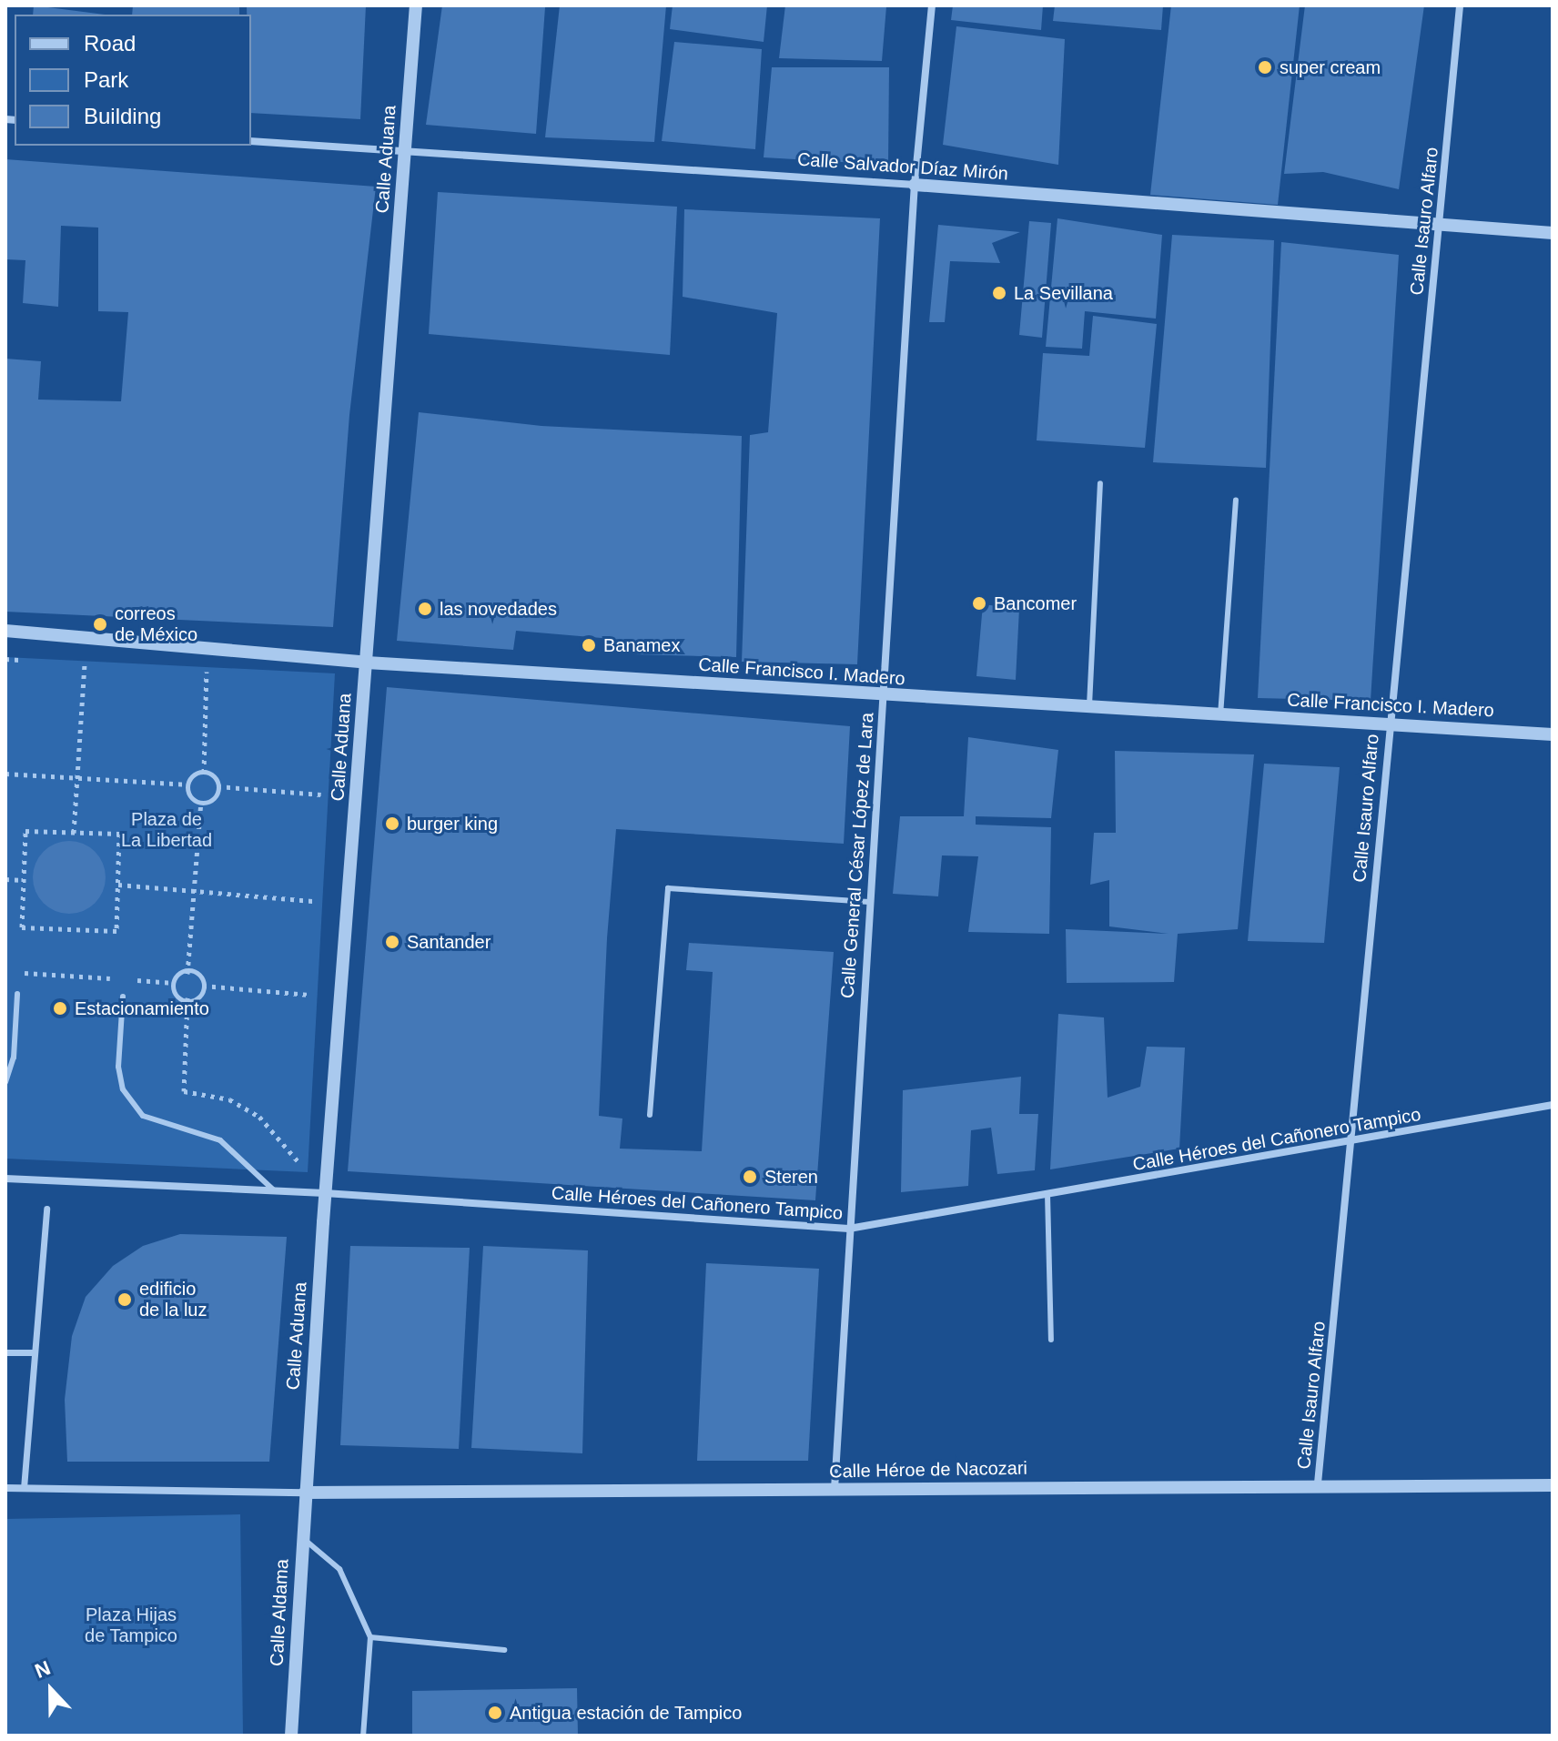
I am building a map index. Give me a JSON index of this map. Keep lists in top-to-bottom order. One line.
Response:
{"streets":{"street":["Calle Aduana","Calle Salvador Díaz Mirón","Calle Isauro Alfaro","Calle Francisco I. Madero","Calle General César López de Lara","Calle Héroes del Cañonero Tampico","Calle Héroe de Nacozari","Calle Aldama"]},"crossings":[["Calle Aduana","Calle Salvador Díaz Mirón"],["Calle Aduana","Calle Francisco I. Madero"],["Calle Aduana","Calle Héroes del Cañonero Tampico"],["Calle Aduana","Calle Héroe de Nacozari"],["Calle Aduana","Calle Aldama"],["Calle Salvador Díaz Mirón","Calle Isauro Alfaro"],["Calle Salvador Díaz Mirón","Calle General César López de Lara"],["Calle Isauro Alfaro","Calle Francisco I. Madero"],["Calle Isauro Alfaro","Calle Héroes del Cañonero Tampico"],["Calle Isauro Alfaro","Calle Héroe de Nacozari"],["Calle Francisco I. Madero","Calle General César López de Lara"],["Calle General César López de Lara","Calle Héroes del Cañonero Tampico"],["Calle General César López de Lara","Calle Héroe de Nacozari"],["Calle Héroe de Nacozari","Calle Aldama"]],"parks":["Plaza de La Libertad","Plaza Hijas de Tampico"],"places":["super cream","La Sevillana","Bancomer","las novedades","correos de México","Banamex","burger king","Santander","Estacionamiento","Steren","edificio de la luz","Antigua estación de Tampico"],"legend":["Road","Park","Building"],"north":"top"}
